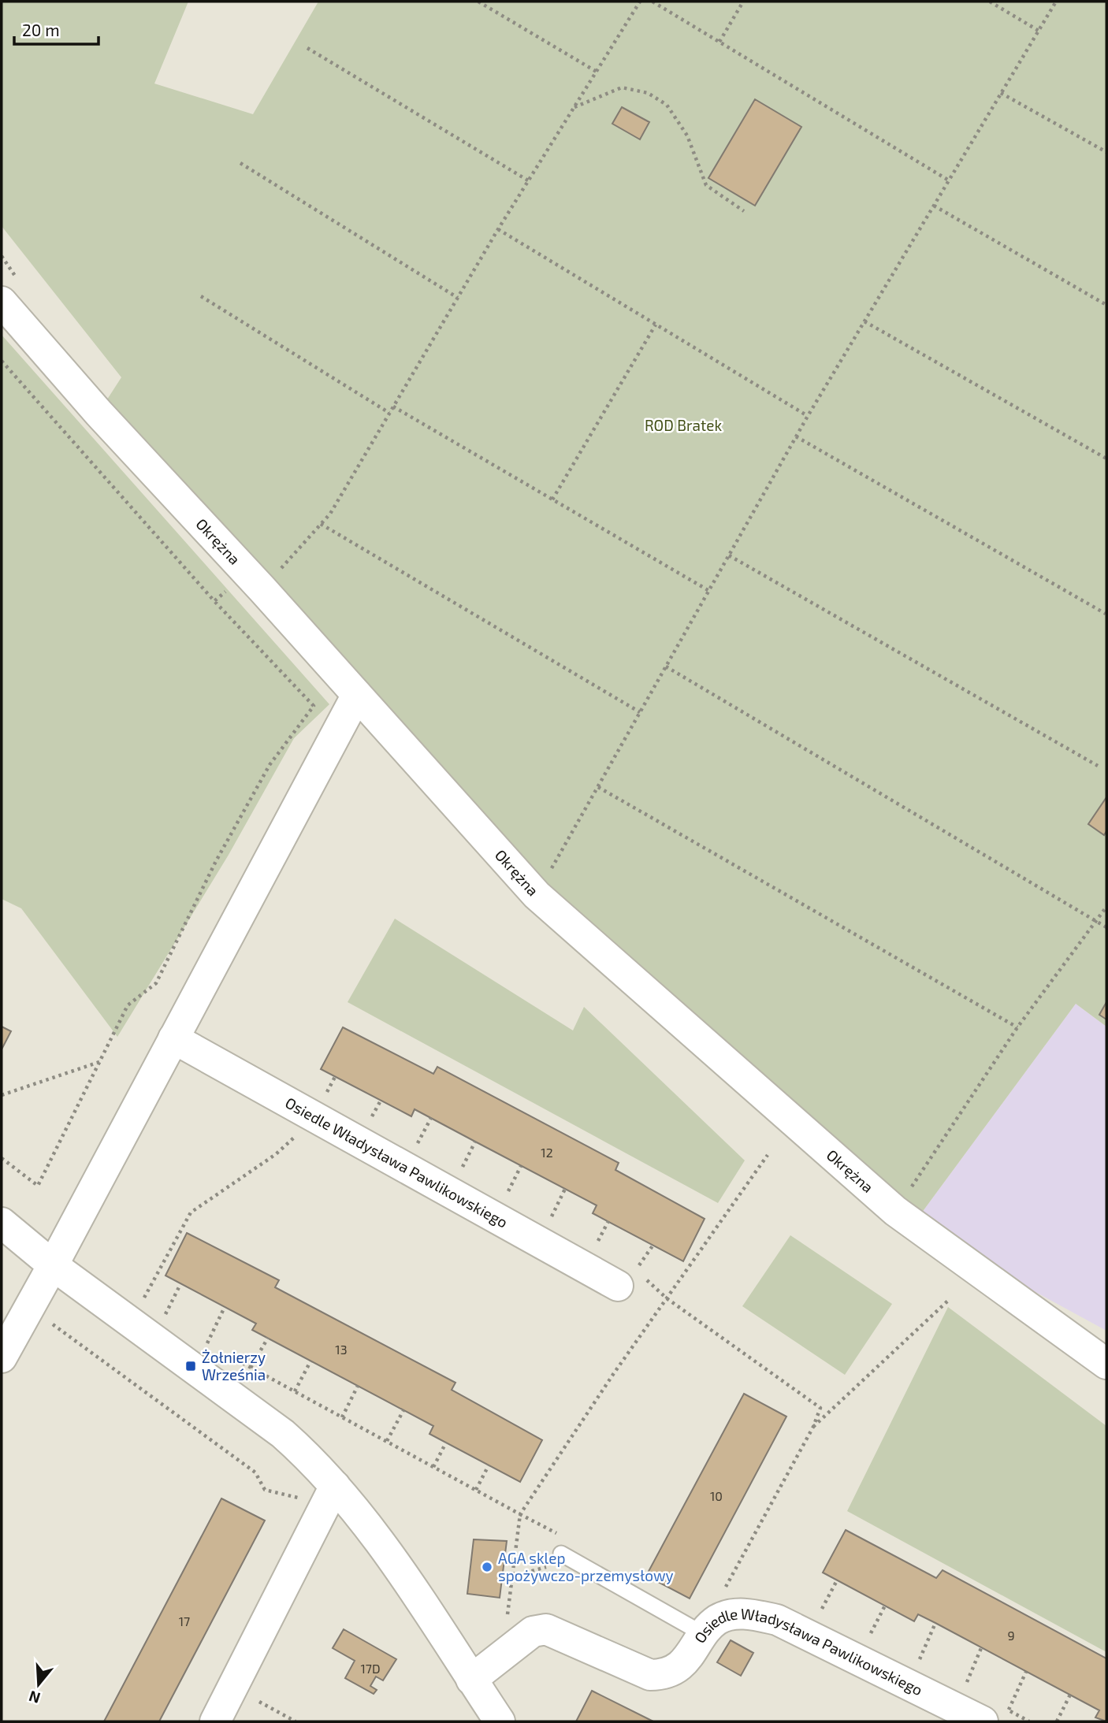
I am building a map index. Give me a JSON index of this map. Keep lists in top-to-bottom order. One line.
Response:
{"streets":{"street":["Okrężna","Osiedle Władysława Pawlikowskiego"]},"parks":["ROD Bratek"],"places":{"transit":["Żołnierzy Września"],"other":["AGA sklep spożywczo-przemysłowy"]},"house_numbers":["12","13","10","17","9","17D"],"scale_bar":"20 m","north":"bottom"}
